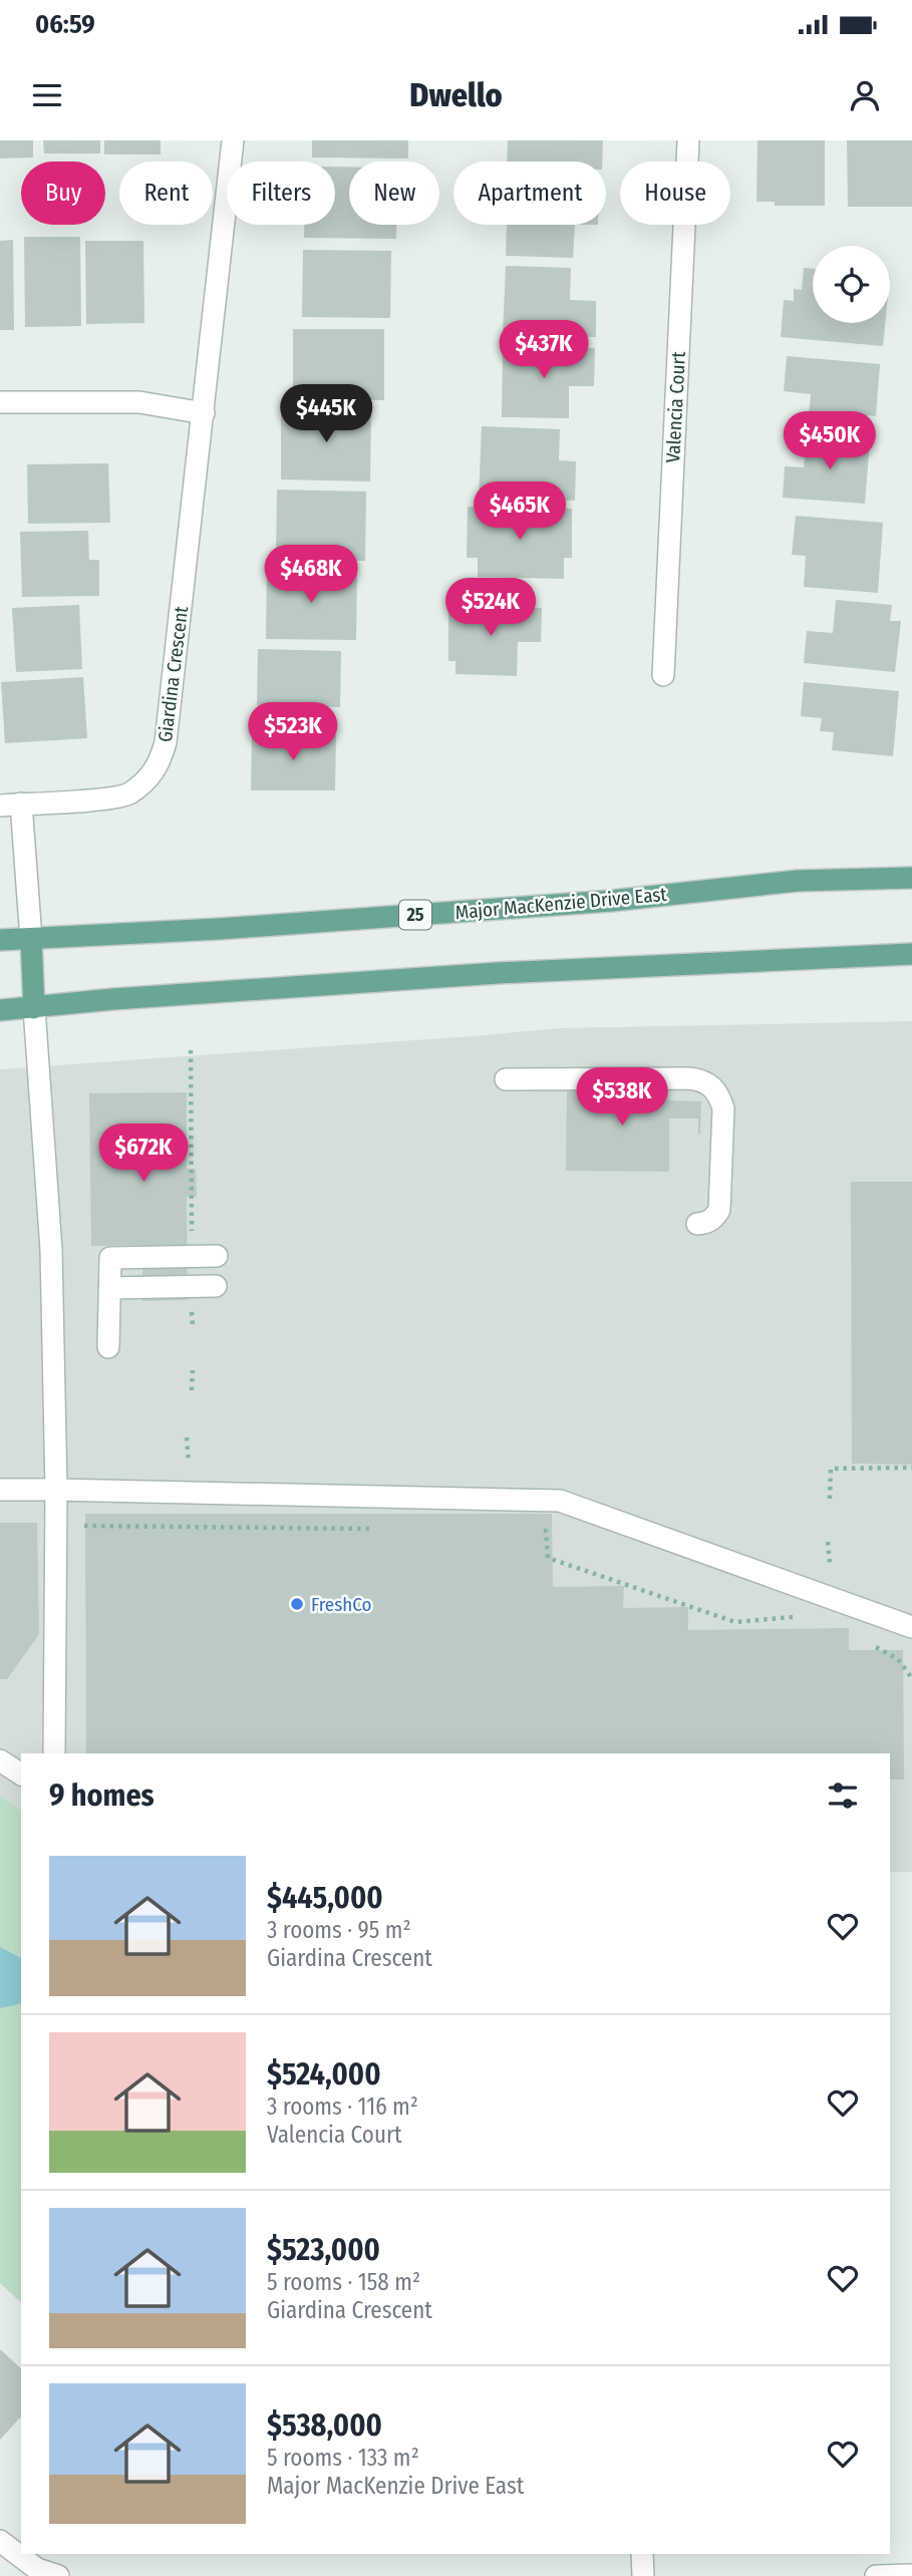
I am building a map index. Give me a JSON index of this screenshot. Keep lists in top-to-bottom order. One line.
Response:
{"streets":{"main road":["Major MacKenzie Drive East","25"],"street":["Valencia Court","Giardina Crescent"]},"places":["FreshCo"],"page":{"status":"06:59","header":"Dwello","chip":["Buy","Rent","Filters","New","Apartment","House"],"price":["$437K","$445K","$450K","$465K","$468K","$524K","$523K","$538K","$672K"],"heading":"9 homes","list":[{"name":"$445,000","note":"3 rooms · 95 m² · Giardina Crescent"},{"name":"$524,000","note":"3 rooms · 116 m² · Valencia Court"},{"name":"$523,000","note":"5 rooms · 158 m² · Giardina Crescent"},{"name":"$538,000","note":"5 rooms · 133 m² · Major MacKenzie Drive East"}]}}
